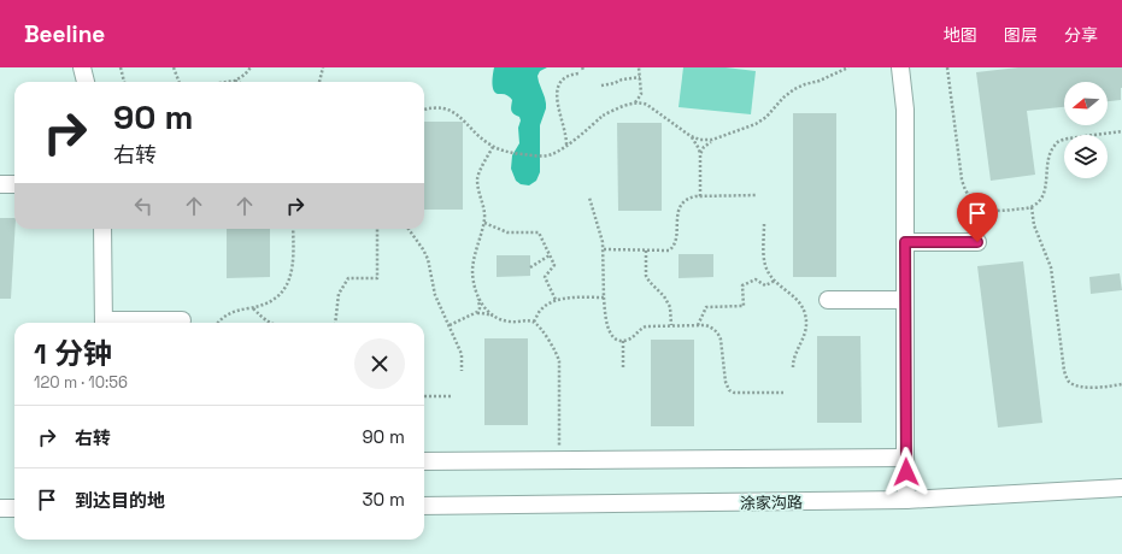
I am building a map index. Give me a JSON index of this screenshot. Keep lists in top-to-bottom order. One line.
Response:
{"streets":{"street":["涂家沟路"]},"north":"left","page":{"header":"Beeline","nav":["地图","图层","分享"],"turn":["90 m","右转"],"heading":["1 分钟","120 m · 10:56"],"list":[{"name":"右转","value":"90 m"},{"name":"到达目的地","value":"30 m"}]}}
